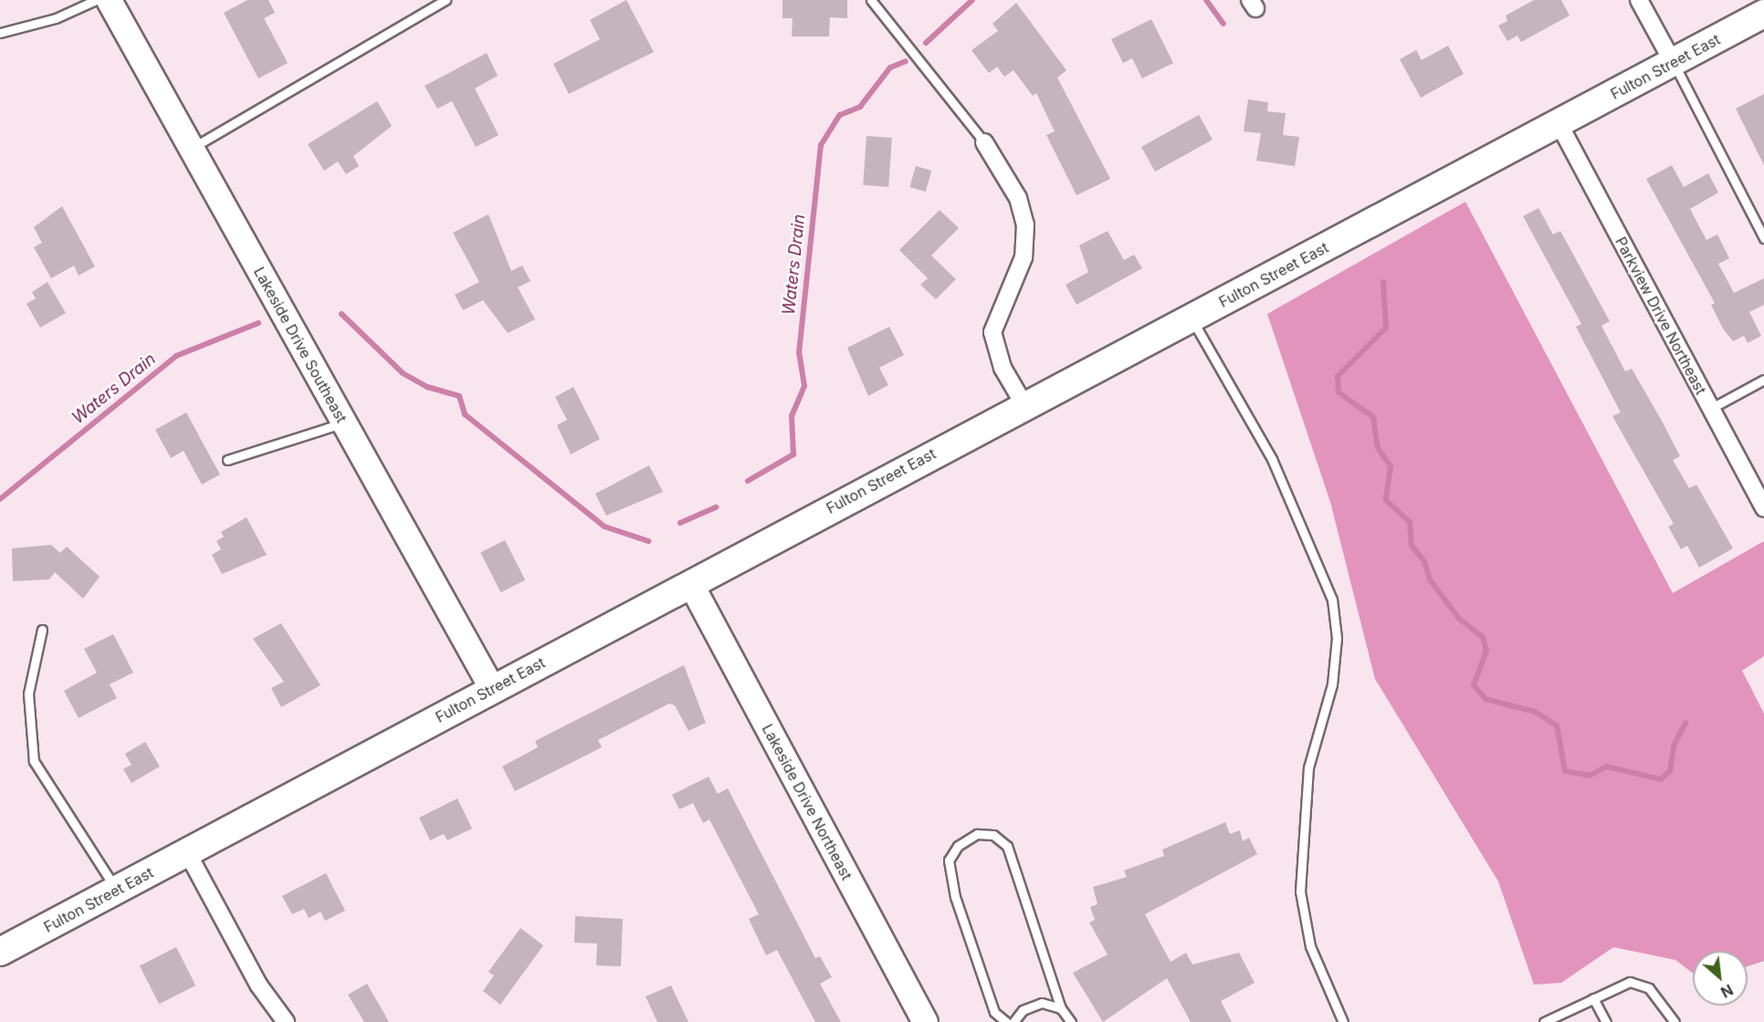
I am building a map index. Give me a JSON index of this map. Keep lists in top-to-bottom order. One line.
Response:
{"streets":{"main road":["Fulton Street East"],"street":["Parkview Drive Northeast","Lakeside Drive Southeast","Lakeside Drive Northeast"]},"crossings":[["Fulton Street East","Parkview Drive Northeast"],["Fulton Street East","Lakeside Drive Southeast"],["Fulton Street East","Lakeside Drive Northeast"]],"water":["Waters Drain"],"north":"bottom right"}
